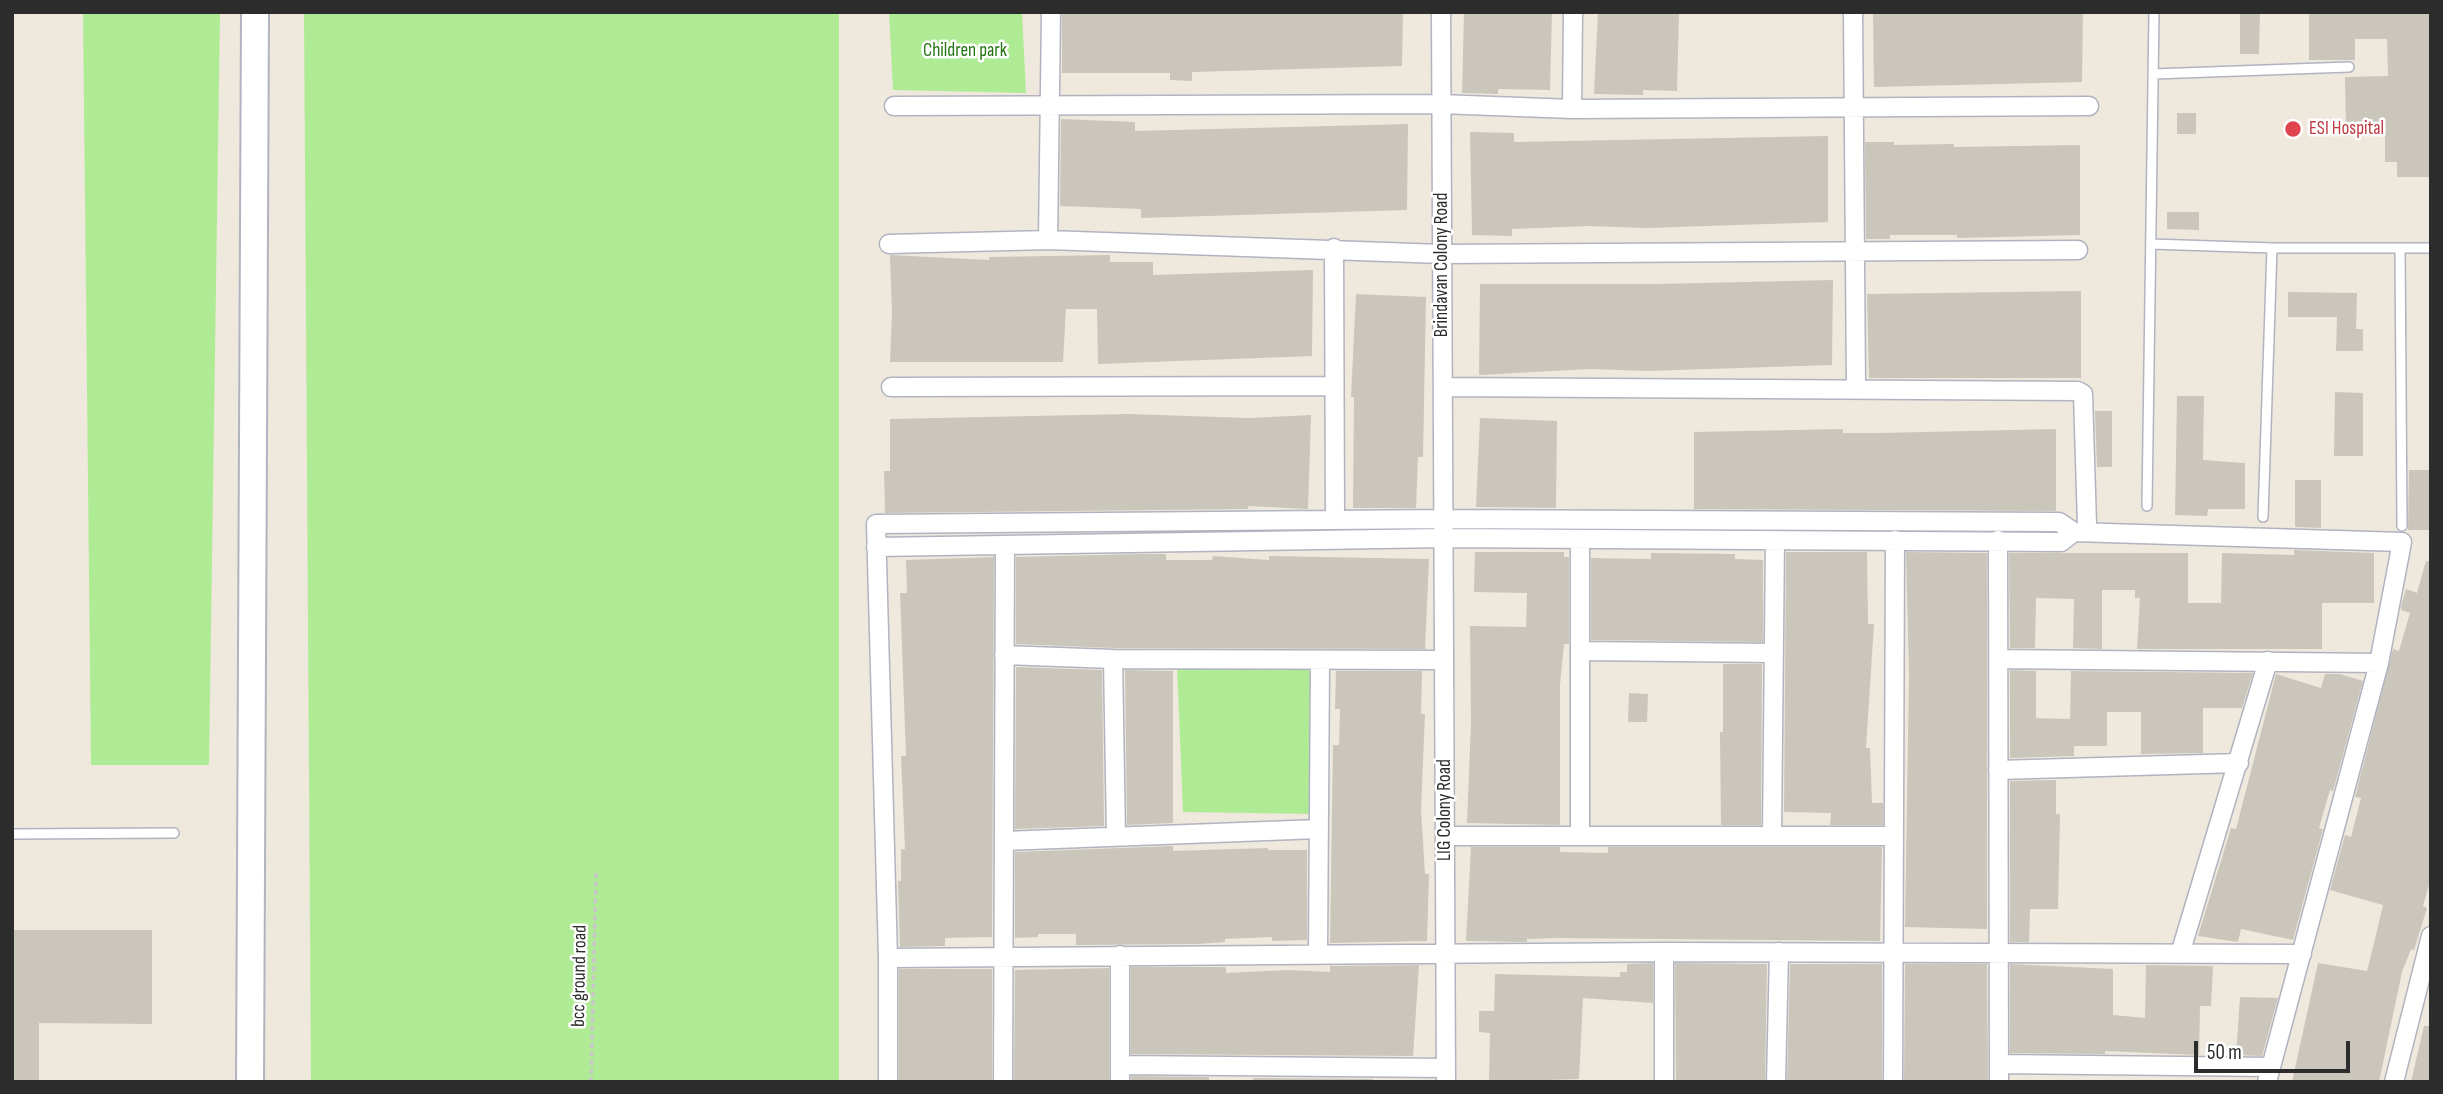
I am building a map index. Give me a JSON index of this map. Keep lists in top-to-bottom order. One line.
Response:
{"streets":{"street":["Brindavan Colony Road","LIG Colony Road"],"path":["bcc ground road"]},"crossings":[["Brindavan Colony Road","LIG Colony Road"]],"parks":["Children park"],"places":["ESI Hospital"],"scale_bar":"50 m"}
